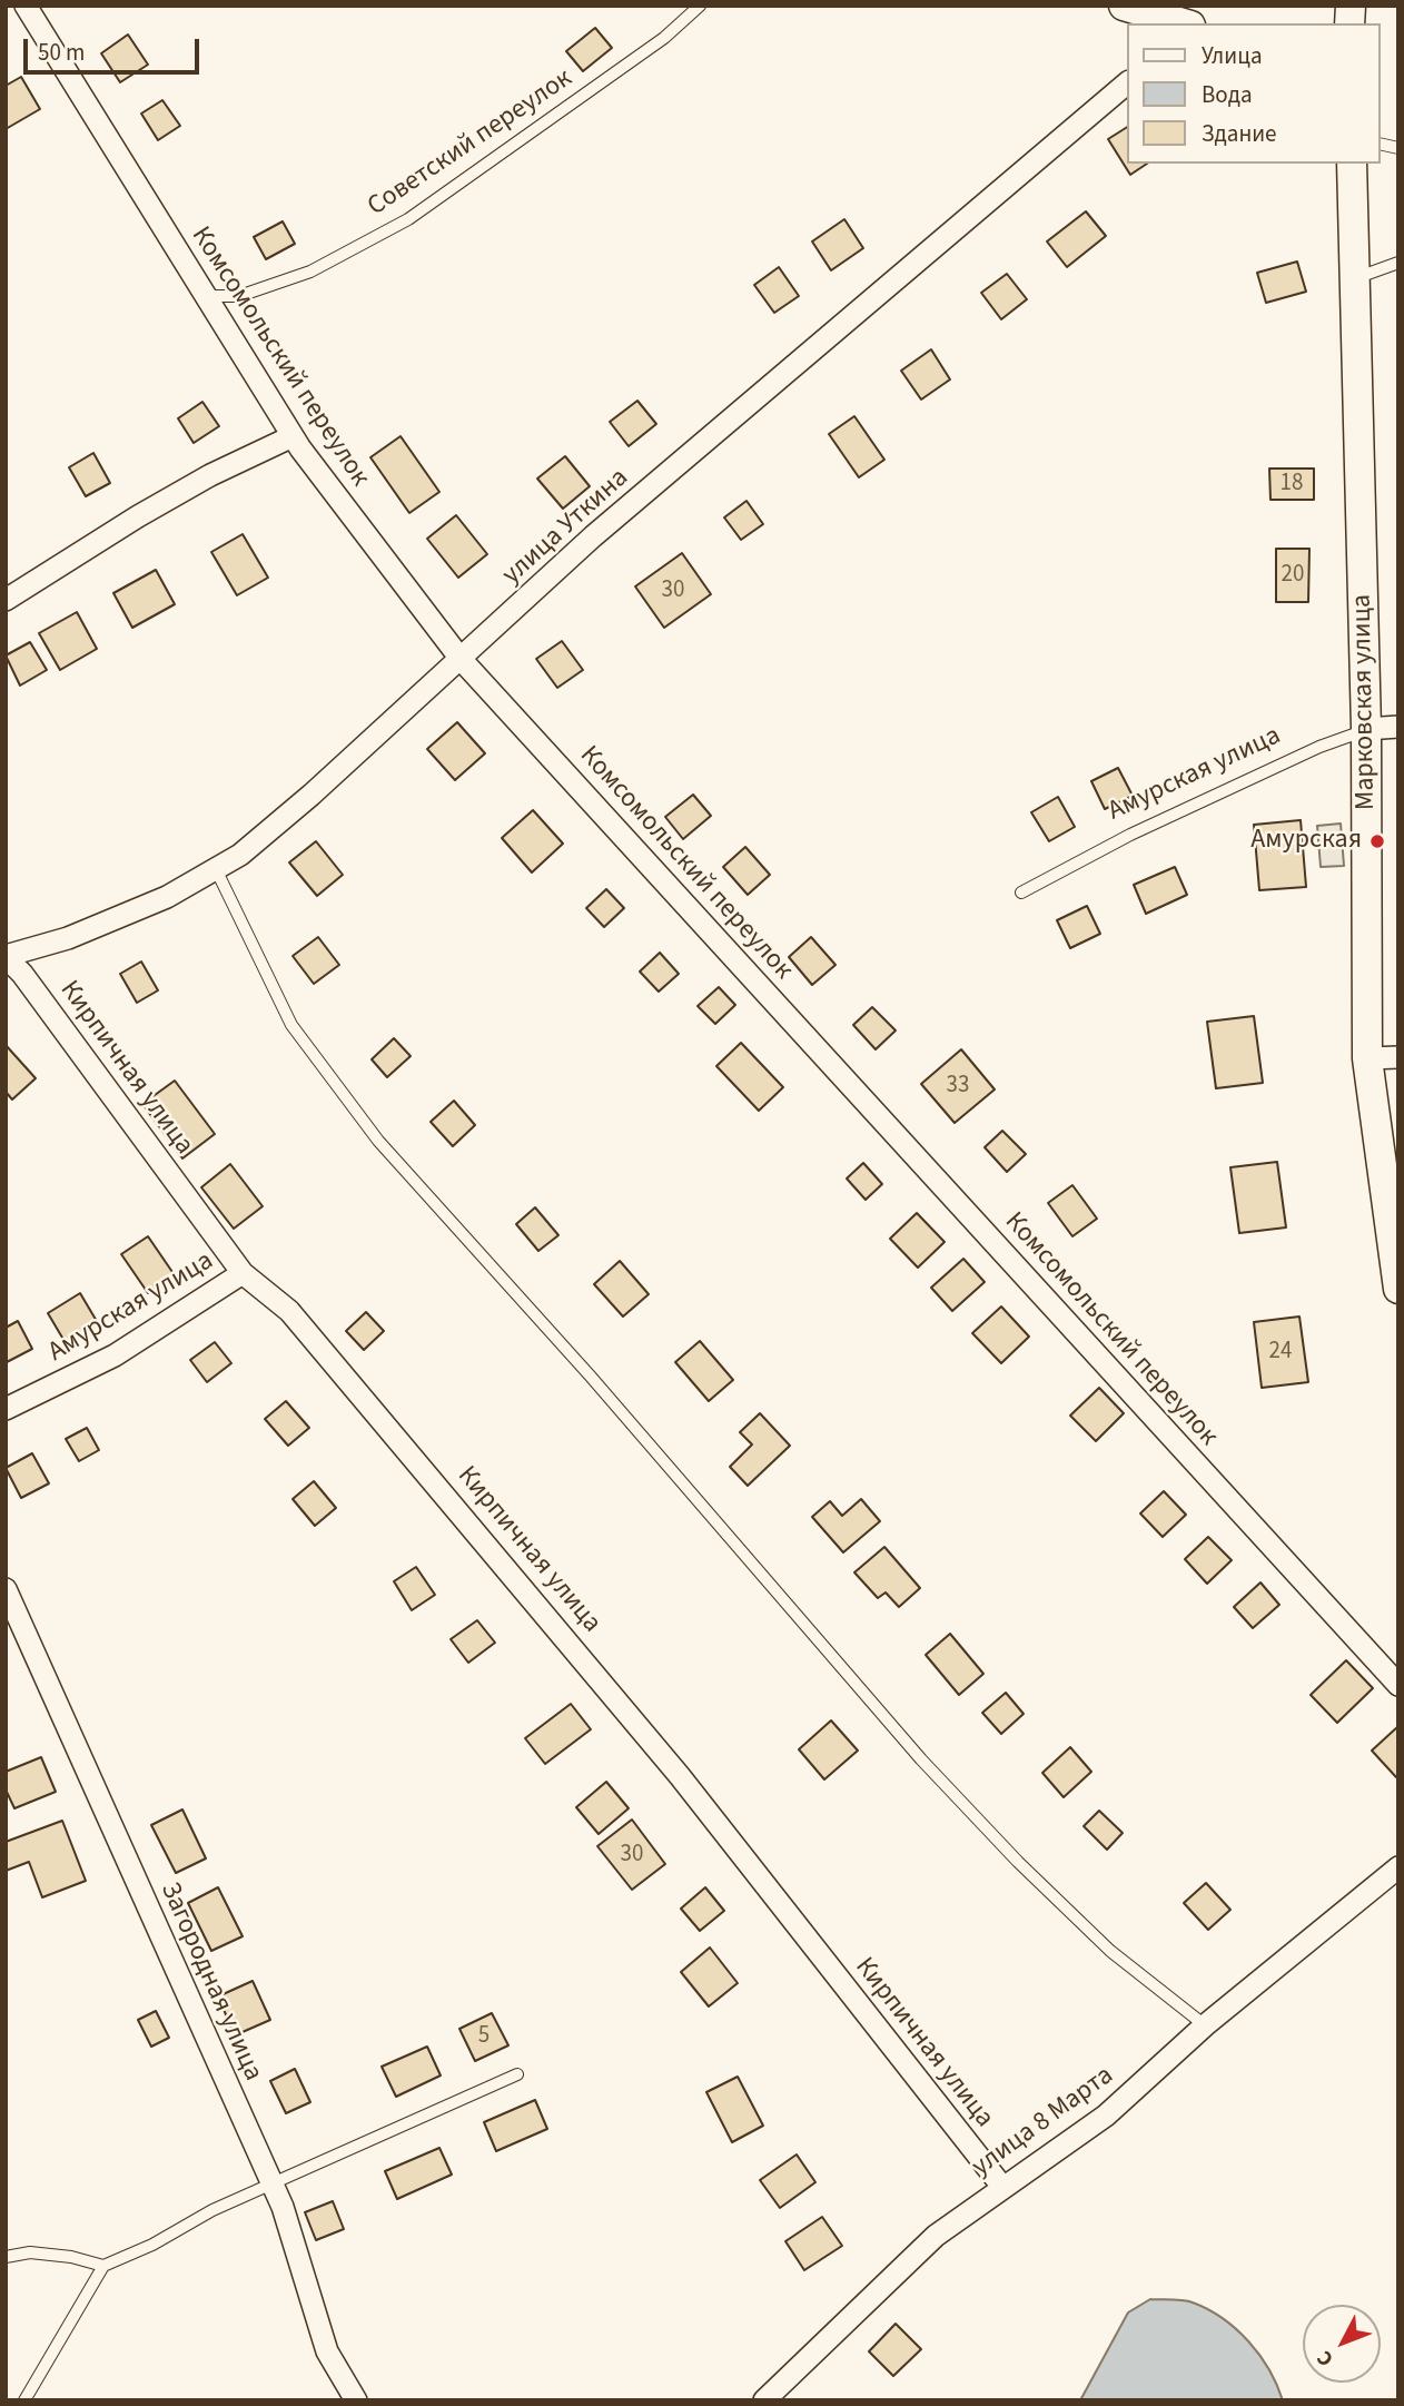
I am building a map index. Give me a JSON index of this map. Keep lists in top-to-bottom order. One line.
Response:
{"streets":{"main road":["Марковская улица"],"street":["Комсомольский переулок","улица Уткина","Амурская улица","Кирпичная улица","Загородная улица","улица 8 Марта"],"lane":["Советский переулок"]},"crossings":[["Советский переулок","Комсомольский переулок"],["Комсомольский переулок","улица Уткина"],["улица Уткина","Кирпичная улица"],["Марковская улица","Амурская улица"],["Амурская улица","Кирпичная улица"],["Кирпичная улица","улица 8 Марта"]],"places":["Амурская"],"house_numbers":["18","20","30","33","24","30","5"],"legend":["Улица","Вода","Здание"],"scale_bar":"50 m","north":"bottom left"}
